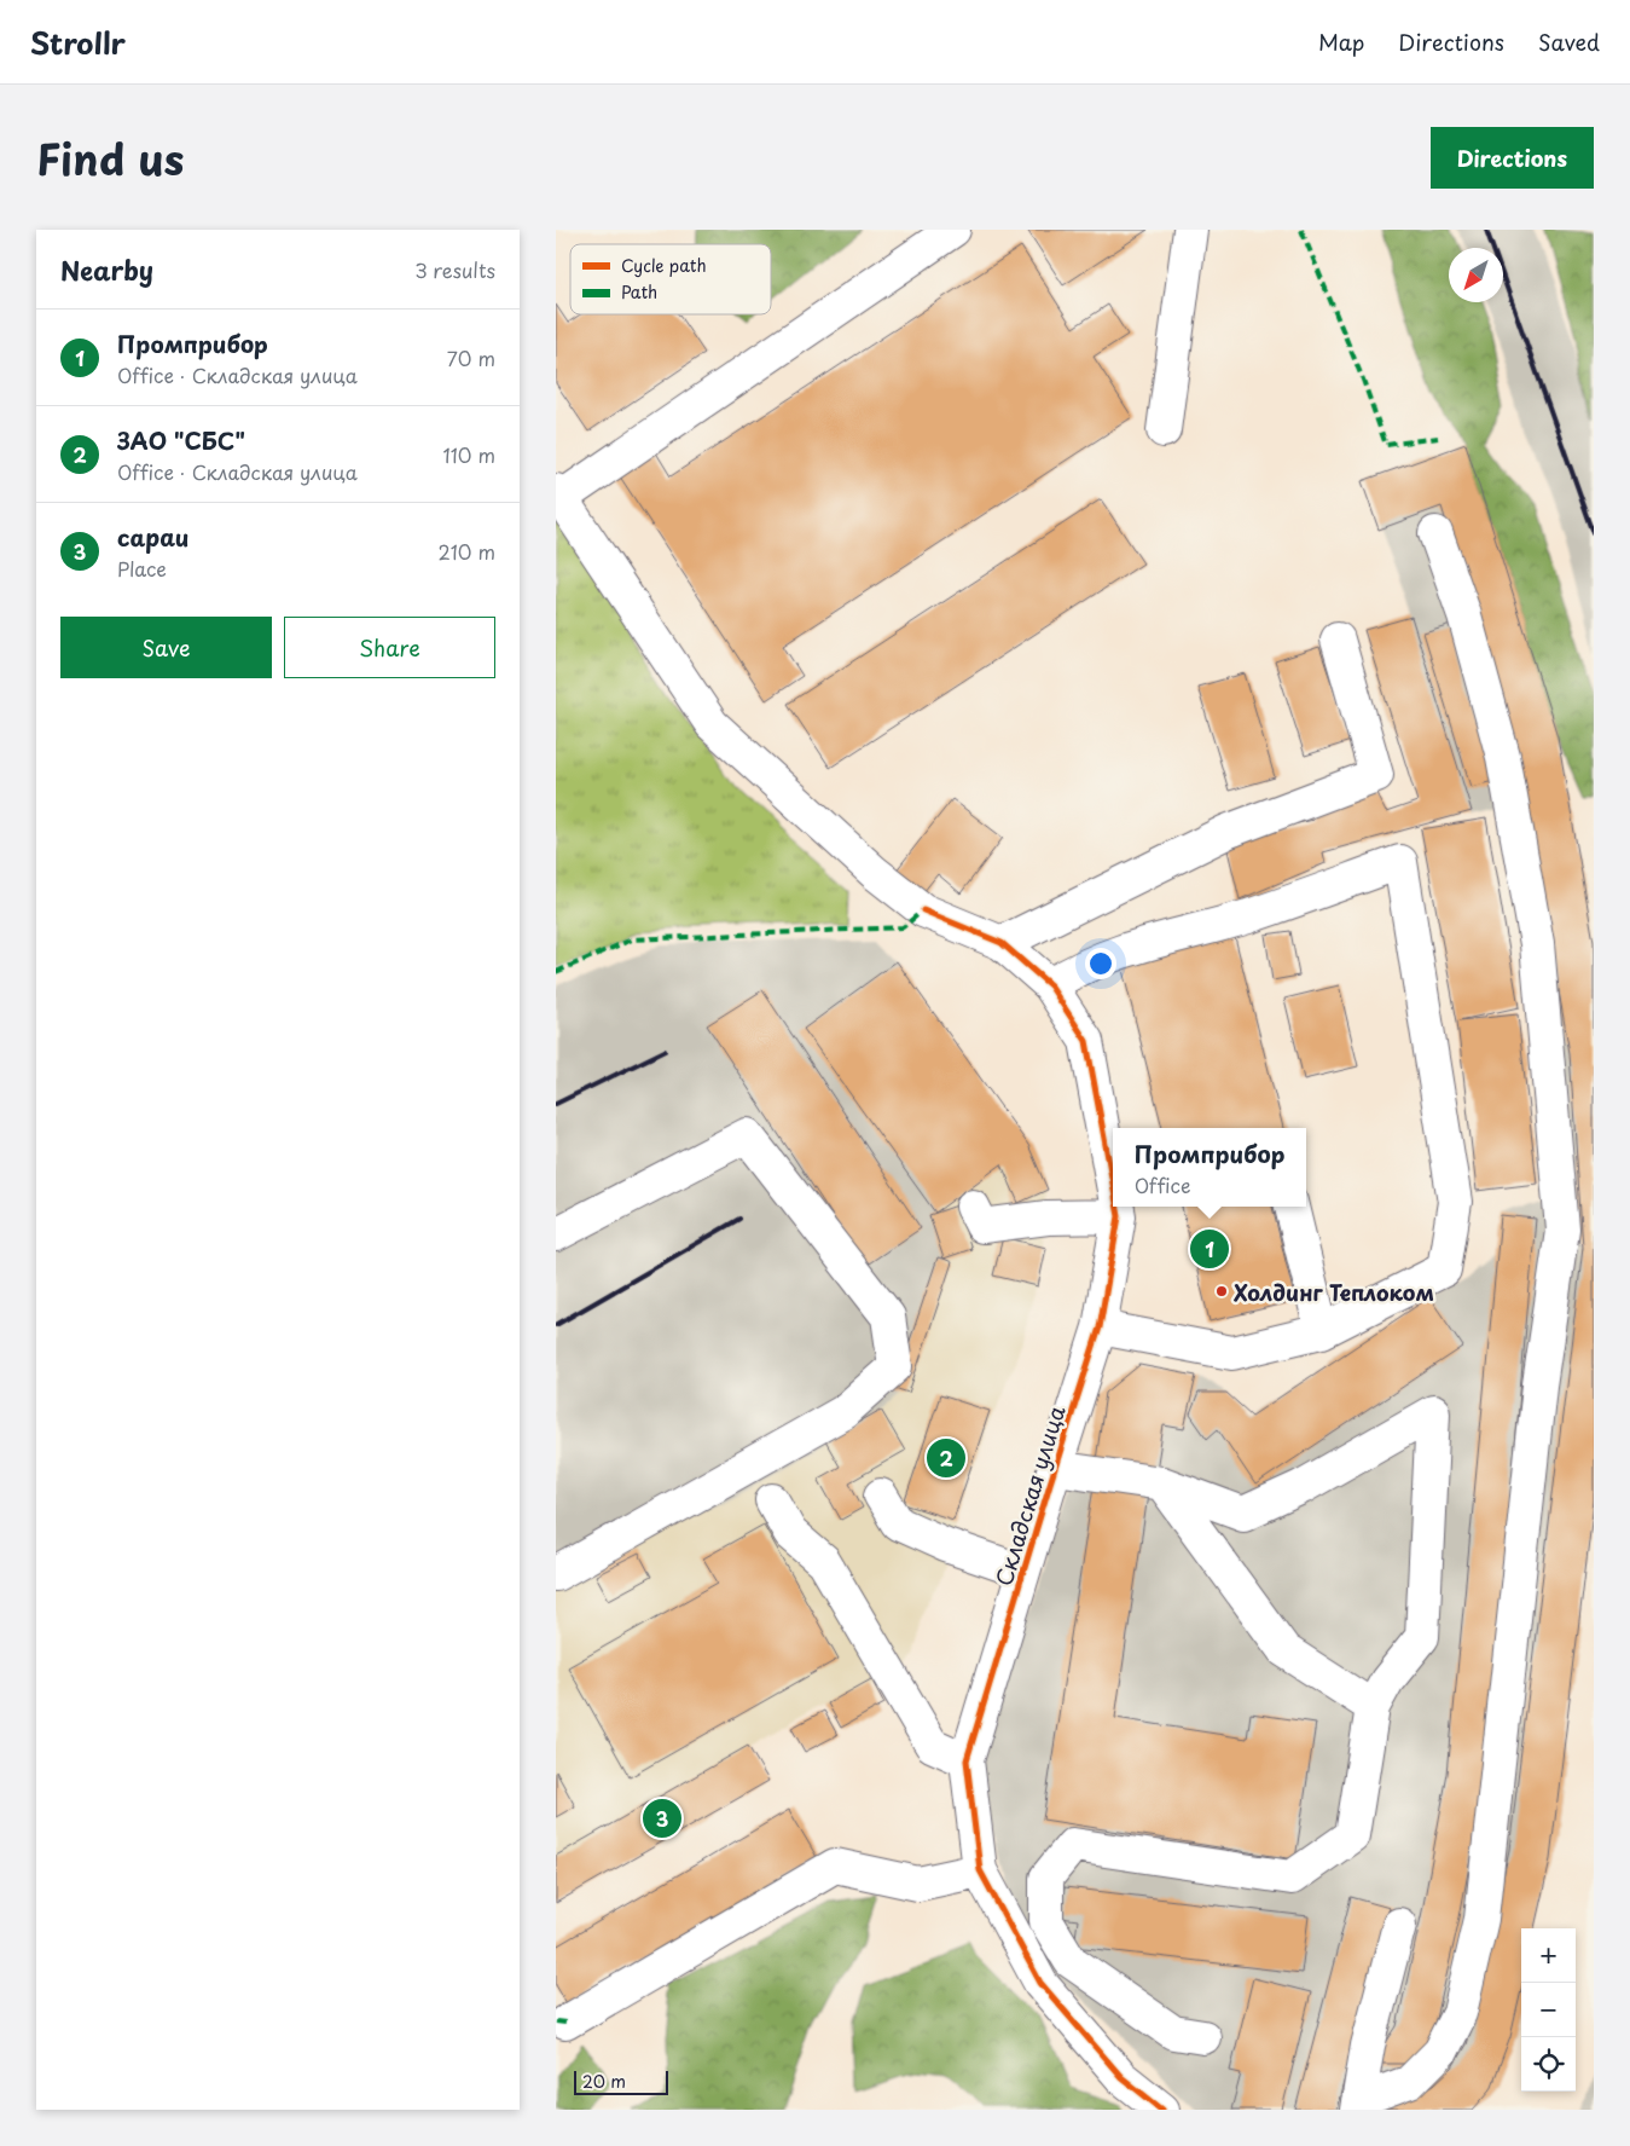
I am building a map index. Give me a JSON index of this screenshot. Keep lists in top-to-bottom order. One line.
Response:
{"streets":{"street":["Складская улица"]},"places":["Холдинг Теплоком"],"legend":["Cycle path","Path"],"scale_bar":"20 m","north":"bottom left","page":{"header":"Strollr","nav":["Map","Directions","Saved"],"title":"Find us","buttons":["Directions",["Save","Share"]],"heading":["Nearby","3 results"],"list":[{"mark":"1","name":"Промприбор","note":"Office · Складская улица","value":"70 m"},{"mark":"2","name":"ЗАО \"СБС\"","note":"Office · Складская улица","value":"110 m"},{"mark":"3","name":"сараи","note":"Place","value":"210 m"}],"popup":["Промприбор","Office"],"pins":["1","2","3"],"map_buttons":["+","−"],"scale":"20 m"}}
